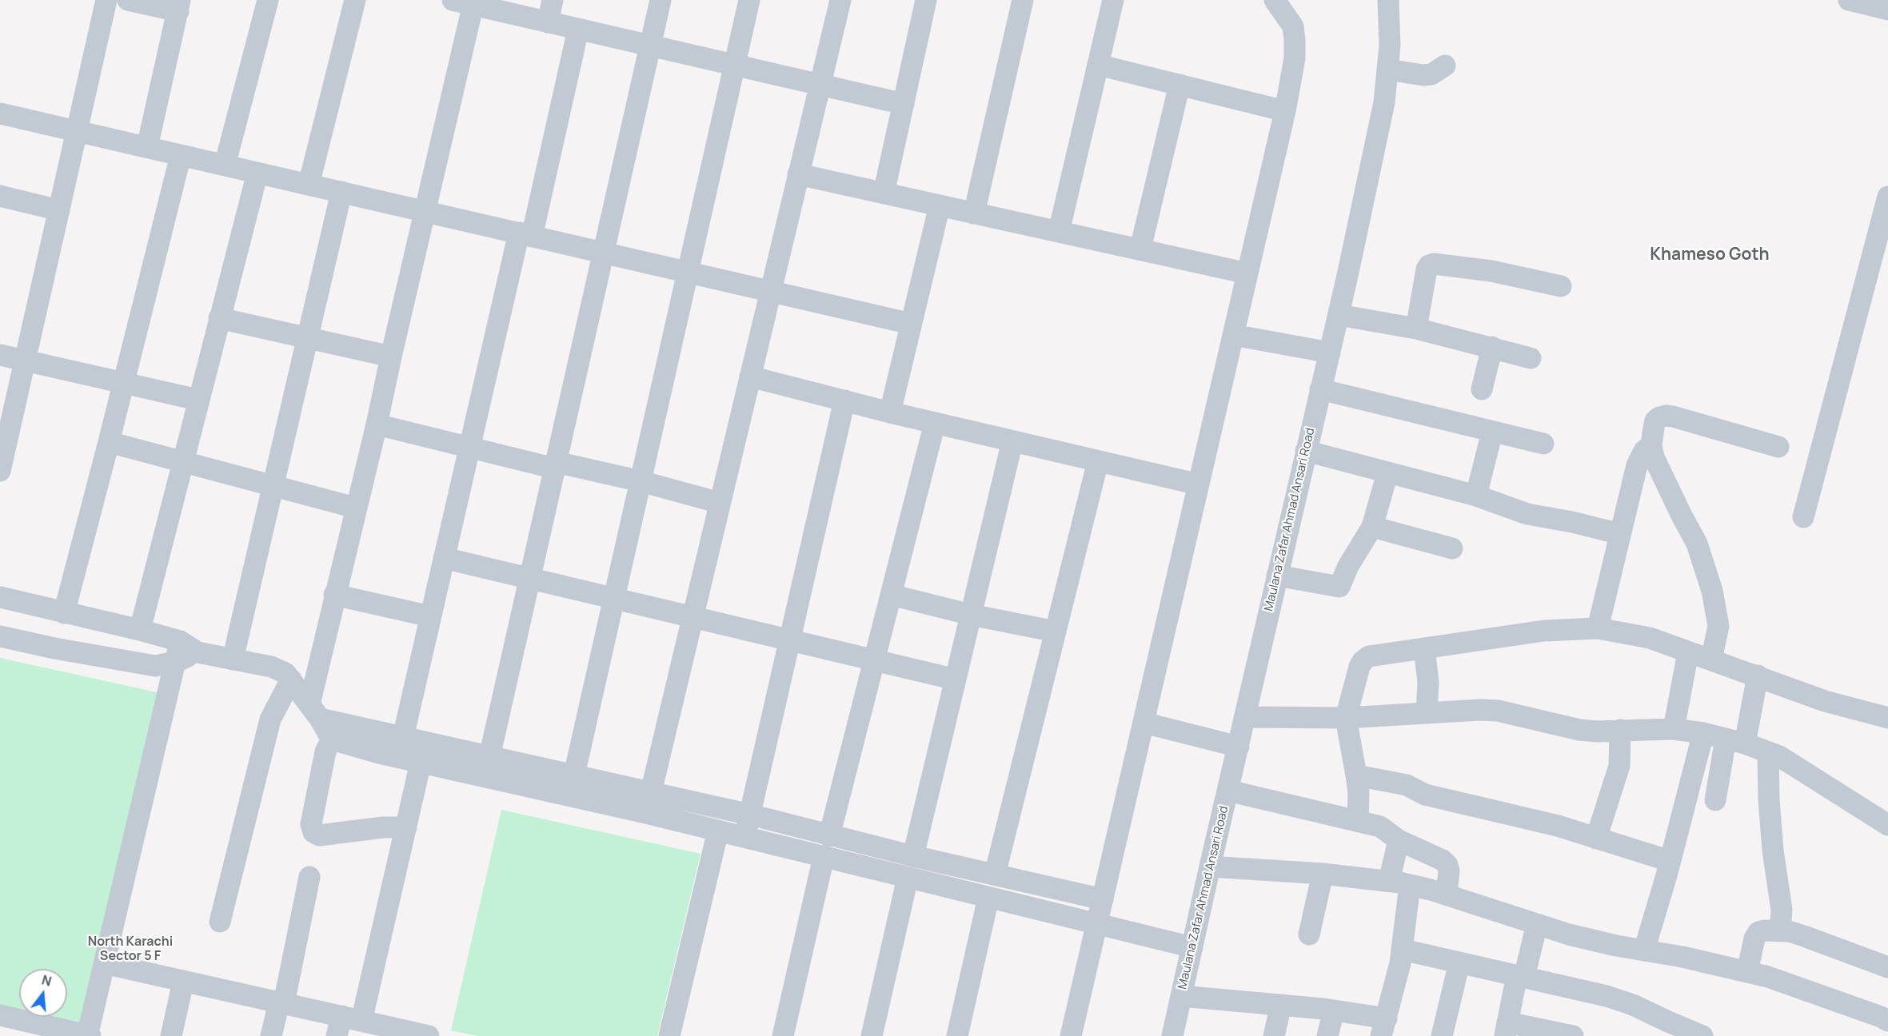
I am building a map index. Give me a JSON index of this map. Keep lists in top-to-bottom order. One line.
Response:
{"streets":{"street":["Maulana Zafar Ahmad Ansari Road"]},"districts":["Khameso Goth","North Karachi Sector 5 F"],"north":"top"}
